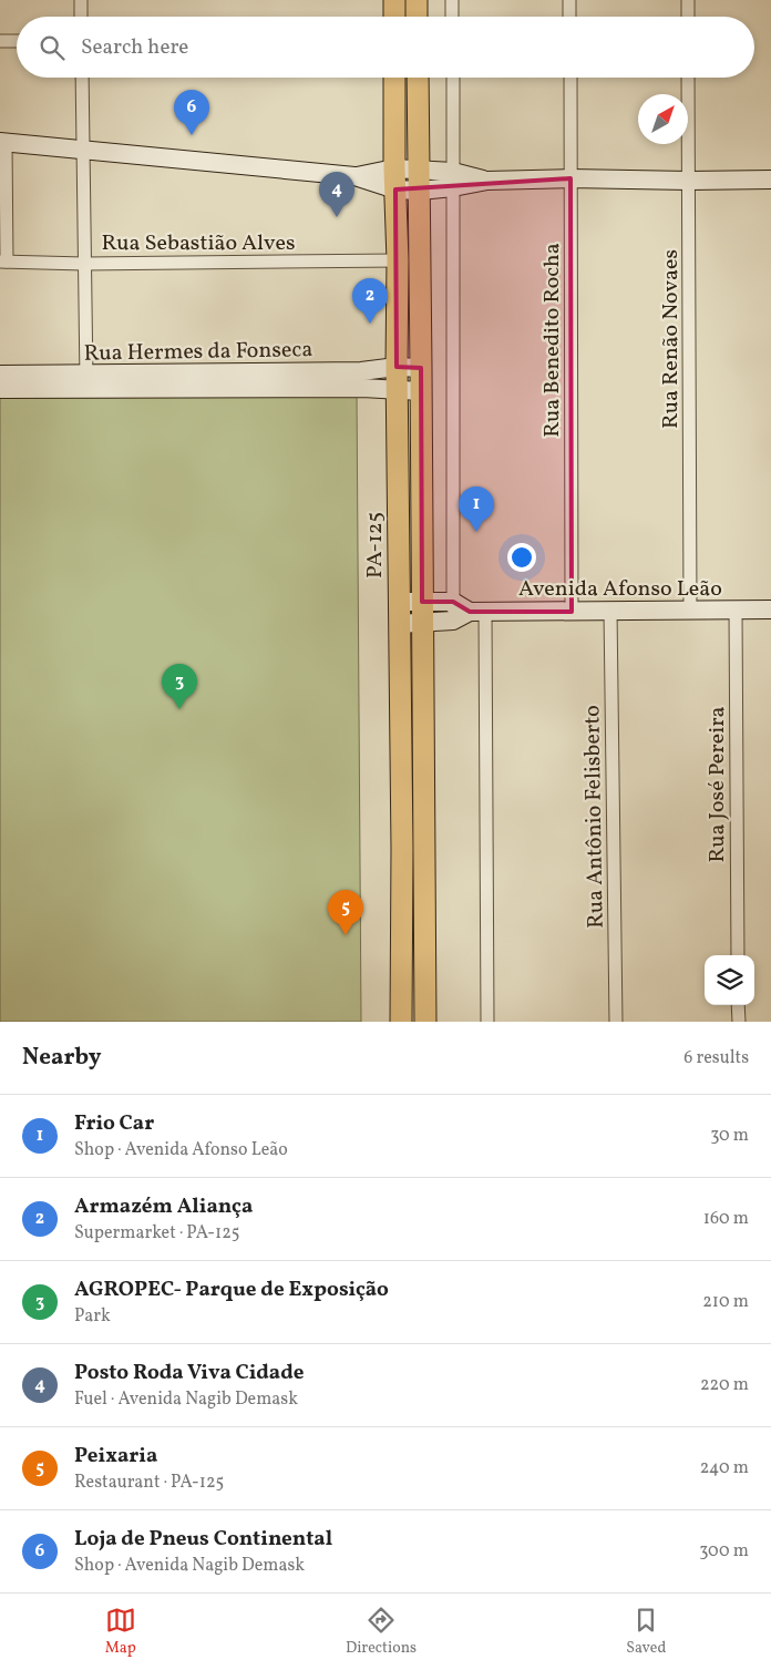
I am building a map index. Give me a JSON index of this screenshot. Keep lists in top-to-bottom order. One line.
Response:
{"streets":{"main road":["PA-125"],"street":["Rua Sebastião Alves","Rua Renão Novaes","Rua Benedito Rocha","Rua Hermes da Fonseca","Avenida Afonso Leão","Rua José Pereira","Rua Antônio Felisberto"]},"crossings":[["Rua Sebastião Alves","PA-125"],["Rua Renão Novaes","Avenida Afonso Leão"],["Rua Benedito Rocha","Avenida Afonso Leão"],["Rua Hermes da Fonseca","PA-125"],["PA-125","Avenida Afonso Leão"],["Avenida Afonso Leão","Rua José Pereira"],["Avenida Afonso Leão","Rua Antônio Felisberto"]],"north":"top right","page":{"search":"Search here","pins":["6","4","2","1","3","5"],"heading":["Nearby","6 results"],"list":[{"mark":"1","name":"Frio Car","note":"Shop · Avenida Afonso Leão","value":"30 m"},{"mark":"2","name":"Armazém Aliança","note":"Supermarket · PA-125","value":"160 m"},{"mark":"3","name":"AGROPEC- Parque de Exposição","note":"Park","value":"210 m"},{"mark":"4","name":"Posto Roda Viva Cidade","note":"Fuel · Avenida Nagib Demask","value":"220 m"},{"mark":"5","name":"Peixaria","note":"Restaurant · PA-125","value":"240 m"},{"mark":"6","name":"Loja de Pneus Continental","note":"Shop · Avenida Nagib Demask","value":"300 m"}],"nav":["Map","Directions","Saved"]}}
